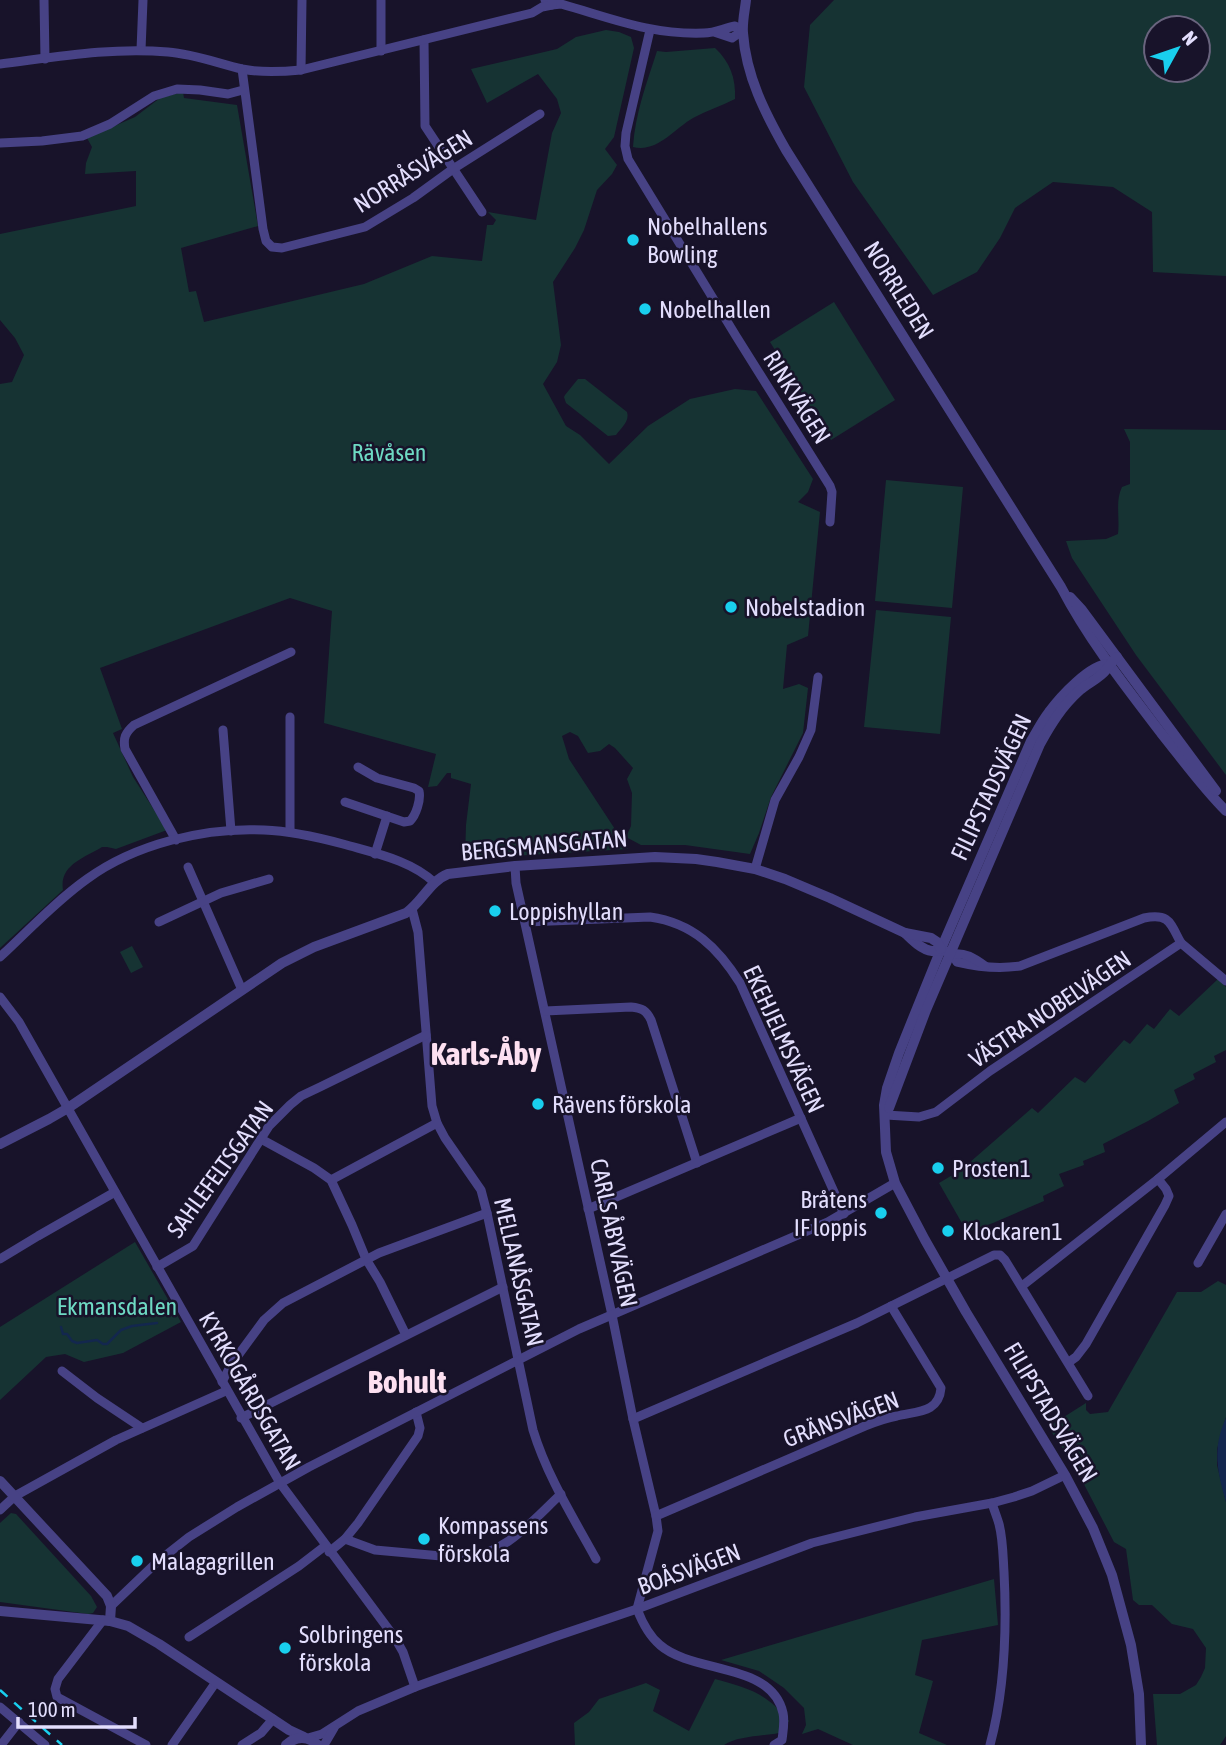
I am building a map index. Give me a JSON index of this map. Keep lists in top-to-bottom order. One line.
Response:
{"streets":{"street":["NORRÅSVÄGEN","NORRLEDEN","RINKVÄGEN","FILIPSTADSVÄGEN","BERGSMANSGATAN","VÄSTRA NOBELVÄGEN","EKEHJELMSVÄGEN","SAHLEFELTSGATAN","CARLS ÅBYVÄGEN","MELLANÅSGATAN","KYRKOGÅRDSGATAN","GRÄNSVÄGEN","BOÅSVÄGEN"]},"crossings":[["NORRLEDEN","FILIPSTADSVÄGEN"],["FILIPSTADSVÄGEN","BERGSMANSGATAN"],["FILIPSTADSVÄGEN","VÄSTRA NOBELVÄGEN"],["FILIPSTADSVÄGEN","BOÅSVÄGEN"],["BERGSMANSGATAN","VÄSTRA NOBELVÄGEN"],["BERGSMANSGATAN","CARLS ÅBYVÄGEN"],["BERGSMANSGATAN","MELLANÅSGATAN"],["BERGSMANSGATAN","KYRKOGÅRDSGATAN"],["EKEHJELMSVÄGEN","CARLS ÅBYVÄGEN"],["SAHLEFELTSGATAN","MELLANÅSGATAN"],["SAHLEFELTSGATAN","KYRKOGÅRDSGATAN"],["CARLS ÅBYVÄGEN","GRÄNSVÄGEN"],["CARLS ÅBYVÄGEN","BOÅSVÄGEN"],["KYRKOGÅRDSGATAN","BOÅSVÄGEN"]],"districts":["Karls-Åby","Bohult"],"parks":["Rävåsen","Ekmansdalen"],"places":["Nobelhallens Bowling","Nobelhallen","Nobelstadion","Loppishyllan","Rävens förskola","Prosten1","Bråtens IF loppis","Klockaren1","Kompassens förskola","Malagagrillen","Solbringens förskola"],"scale_bar":"100 m","north":"top right"}
